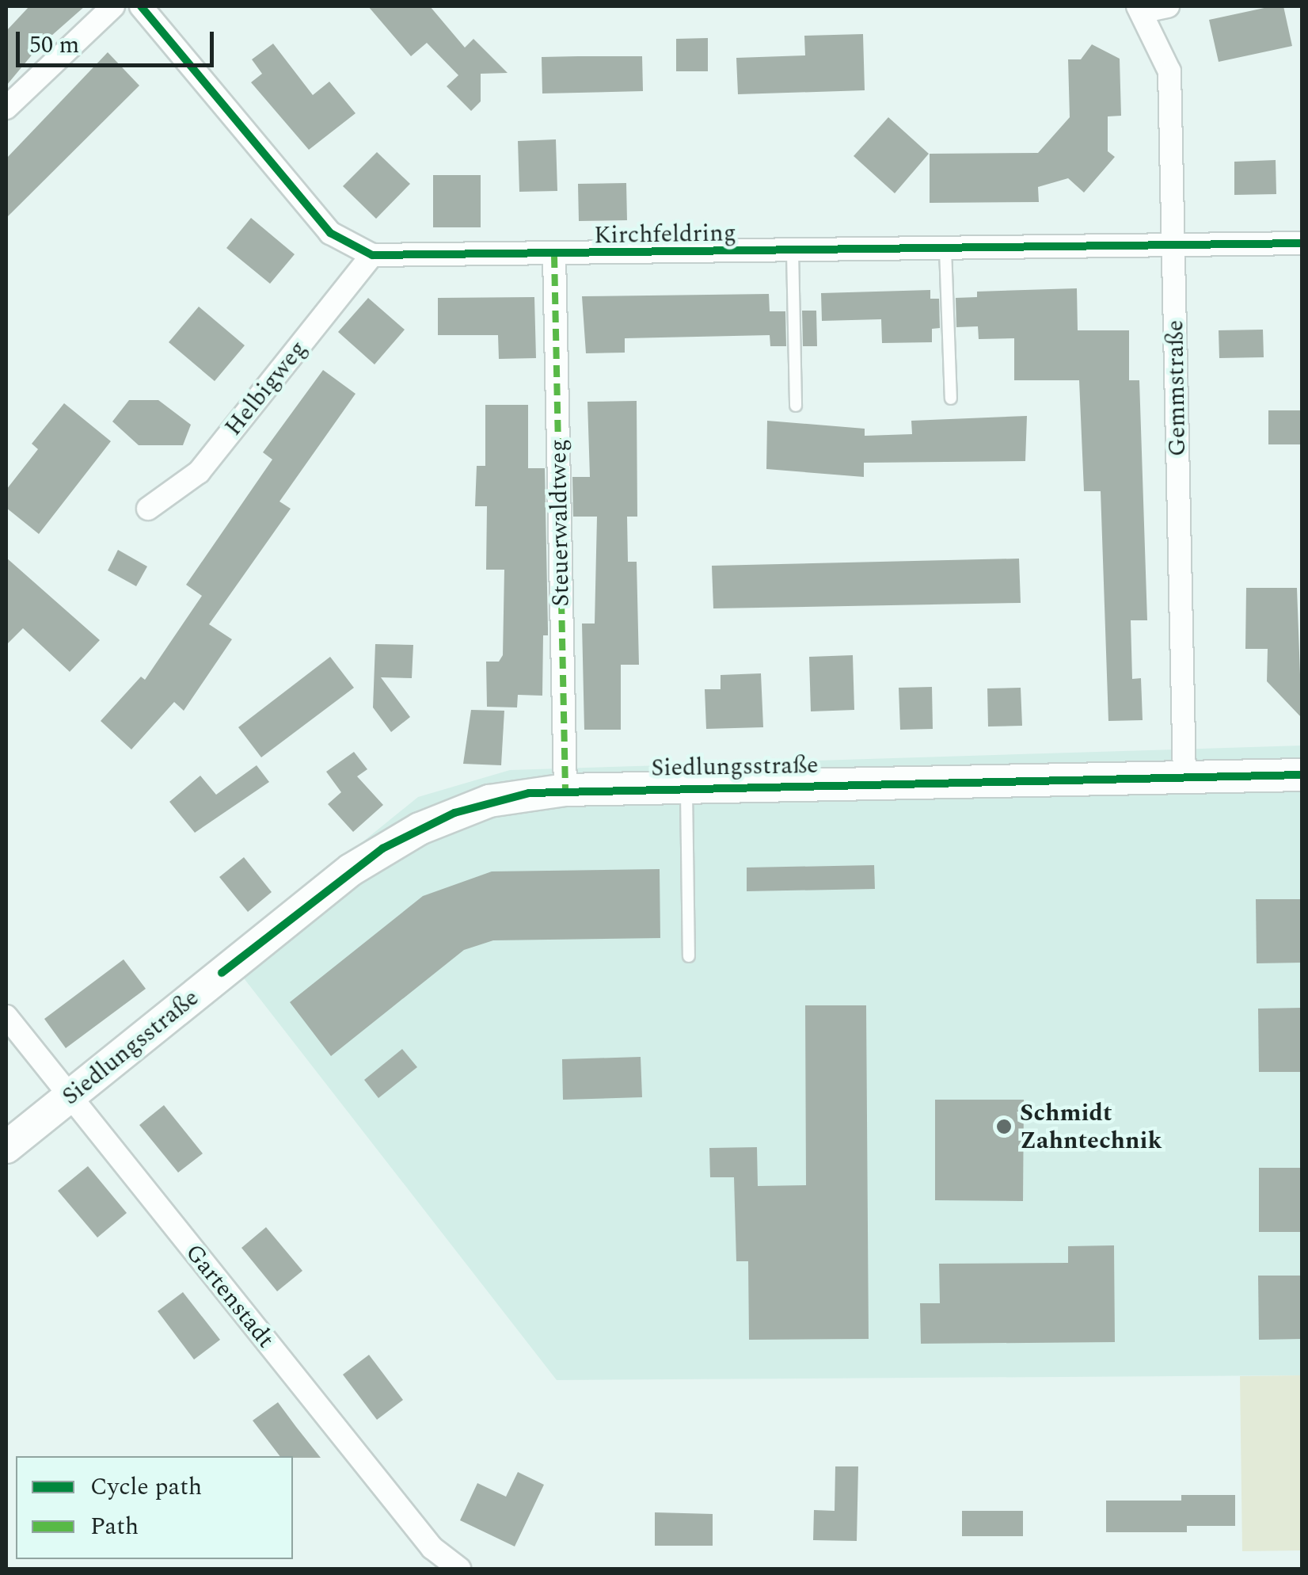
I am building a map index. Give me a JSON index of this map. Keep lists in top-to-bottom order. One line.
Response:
{"streets":{"street":["Kirchfeldring","Helbigweg","Gemmstraße","Steuerwaldtweg","Siedlungsstraße","Gartenstadt"]},"crossings":[["Kirchfeldring","Helbigweg"],["Kirchfeldring","Gemmstraße"],["Kirchfeldring","Steuerwaldtweg"],["Gemmstraße","Siedlungsstraße"],["Steuerwaldtweg","Siedlungsstraße"],["Siedlungsstraße","Gartenstadt"]],"places":["Schmidt Zahntechnik"],"legend":["Cycle path","Path"],"scale_bar":"50 m"}
